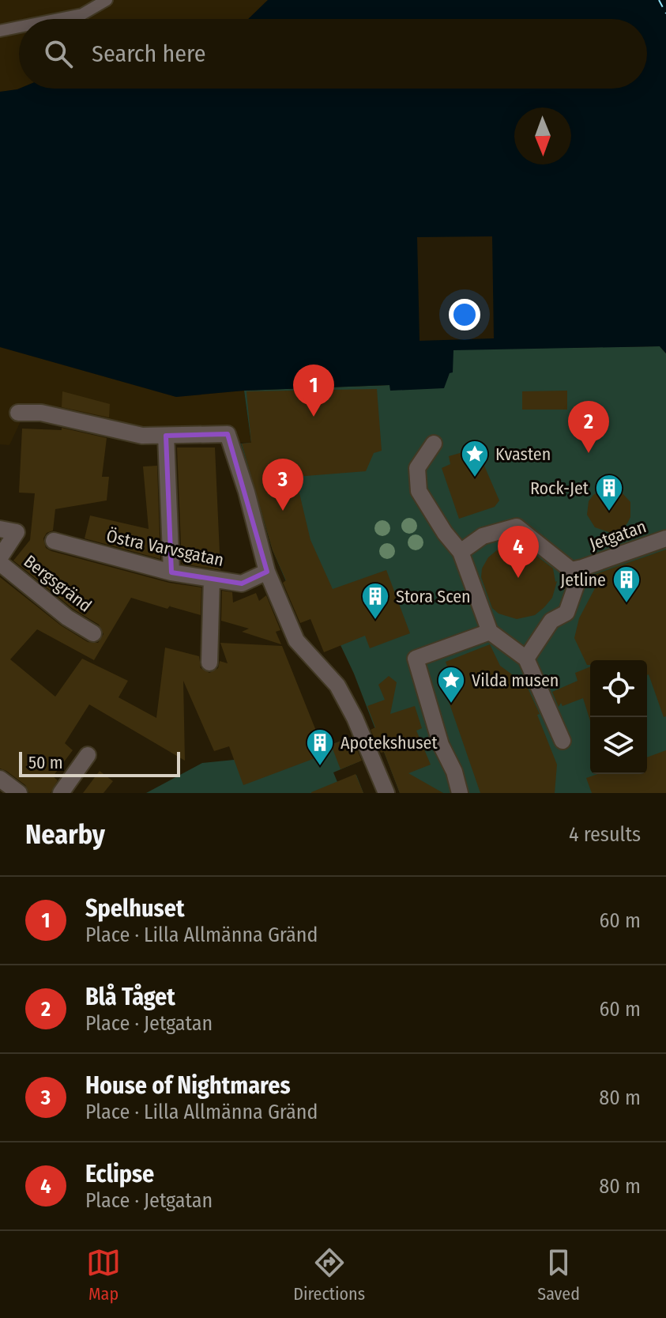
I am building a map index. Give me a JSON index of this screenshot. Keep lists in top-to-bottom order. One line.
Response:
{"streets":{"street":["Jetgatan","Östra Varvsgatan","Bergsgränd"]},"places":{"place":["Kvasten","Vilda musen"],"building":["Rock-Jet","Jetline","Stora Scen","Apotekshuset"]},"scale_bar":"50 m","north":"bottom","page":{"search":"Search here","pins":["1","2","3","4"],"scale":"50 m","heading":["Nearby","4 results"],"list":[{"mark":"1","name":"Spelhuset","note":"Place · Lilla Allmänna Gränd","value":"60 m"},{"mark":"2","name":"Blå Tåget","note":"Place · Jetgatan","value":"60 m"},{"mark":"3","name":"House of Nightmares","note":"Place · Lilla Allmänna Gränd","value":"80 m"},{"mark":"4","name":"Eclipse","note":"Place · Jetgatan","value":"80 m"}],"nav":["Map","Directions","Saved"]}}
